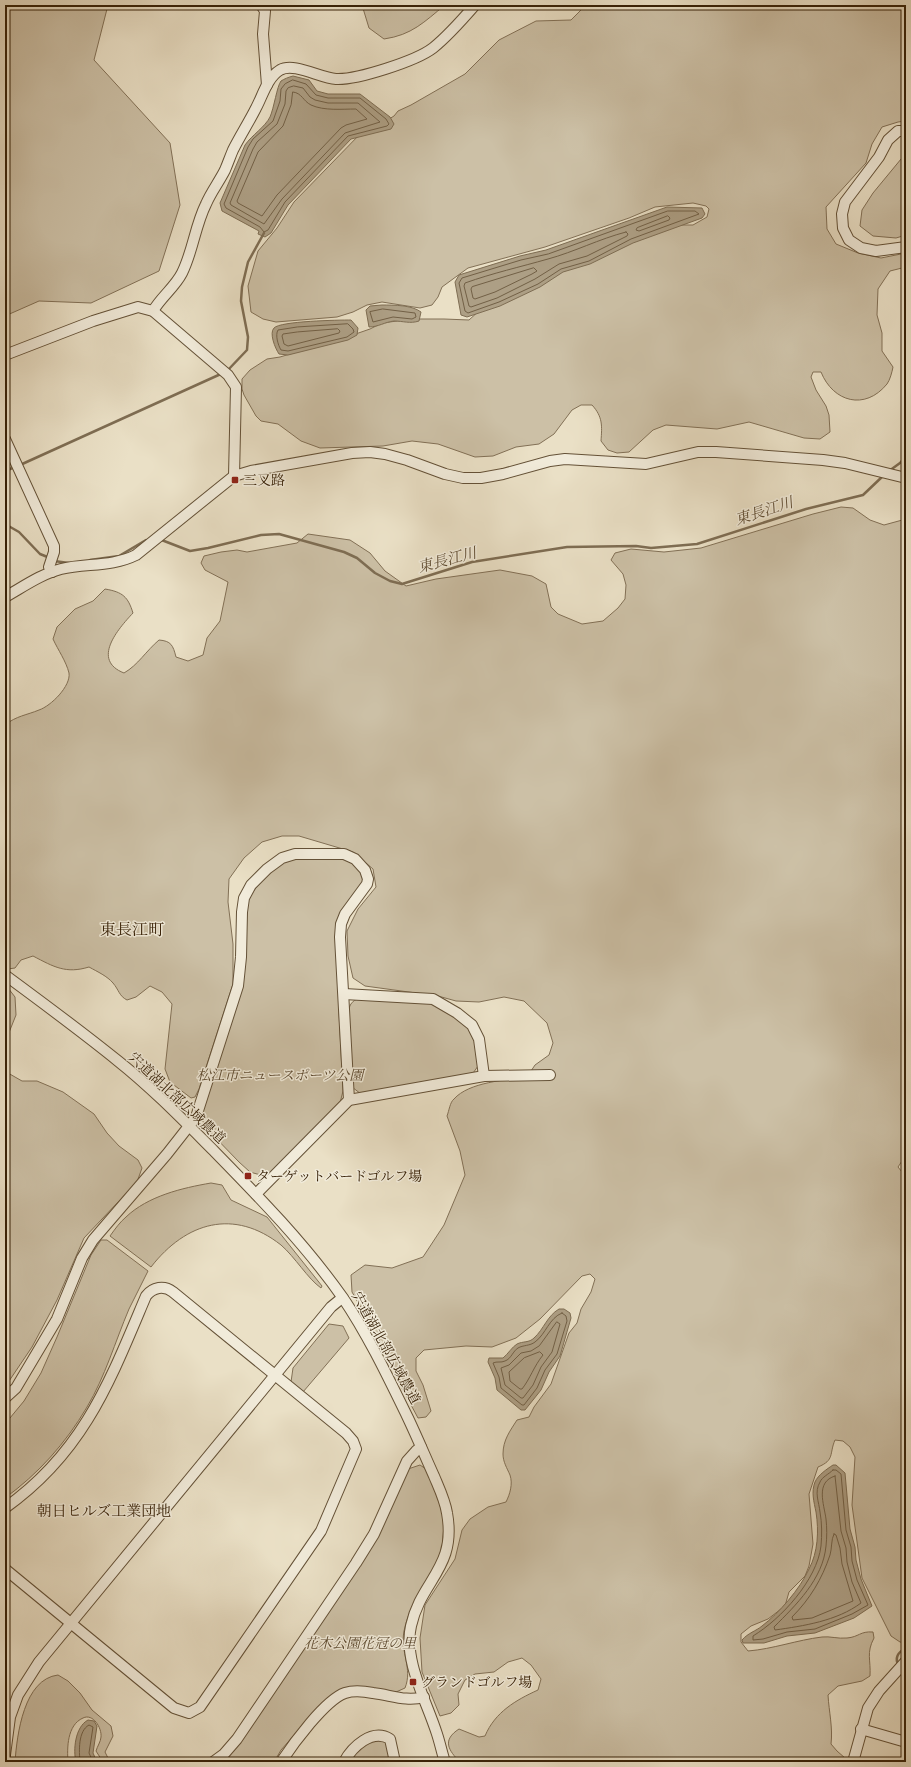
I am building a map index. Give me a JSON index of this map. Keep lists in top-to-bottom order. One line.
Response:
{"streets":{"street":["宍道湖北部広域農道"]},"districts":["東長江町","朝日ヒルズ工業団地"],"water":["東長江川"],"parks":["松江市ニュースポーツ公園","花木公園花冠の里"],"places":{"transit":["三叉路","ターゲットバードゴルフ場","グランドゴルフ場"]}}
